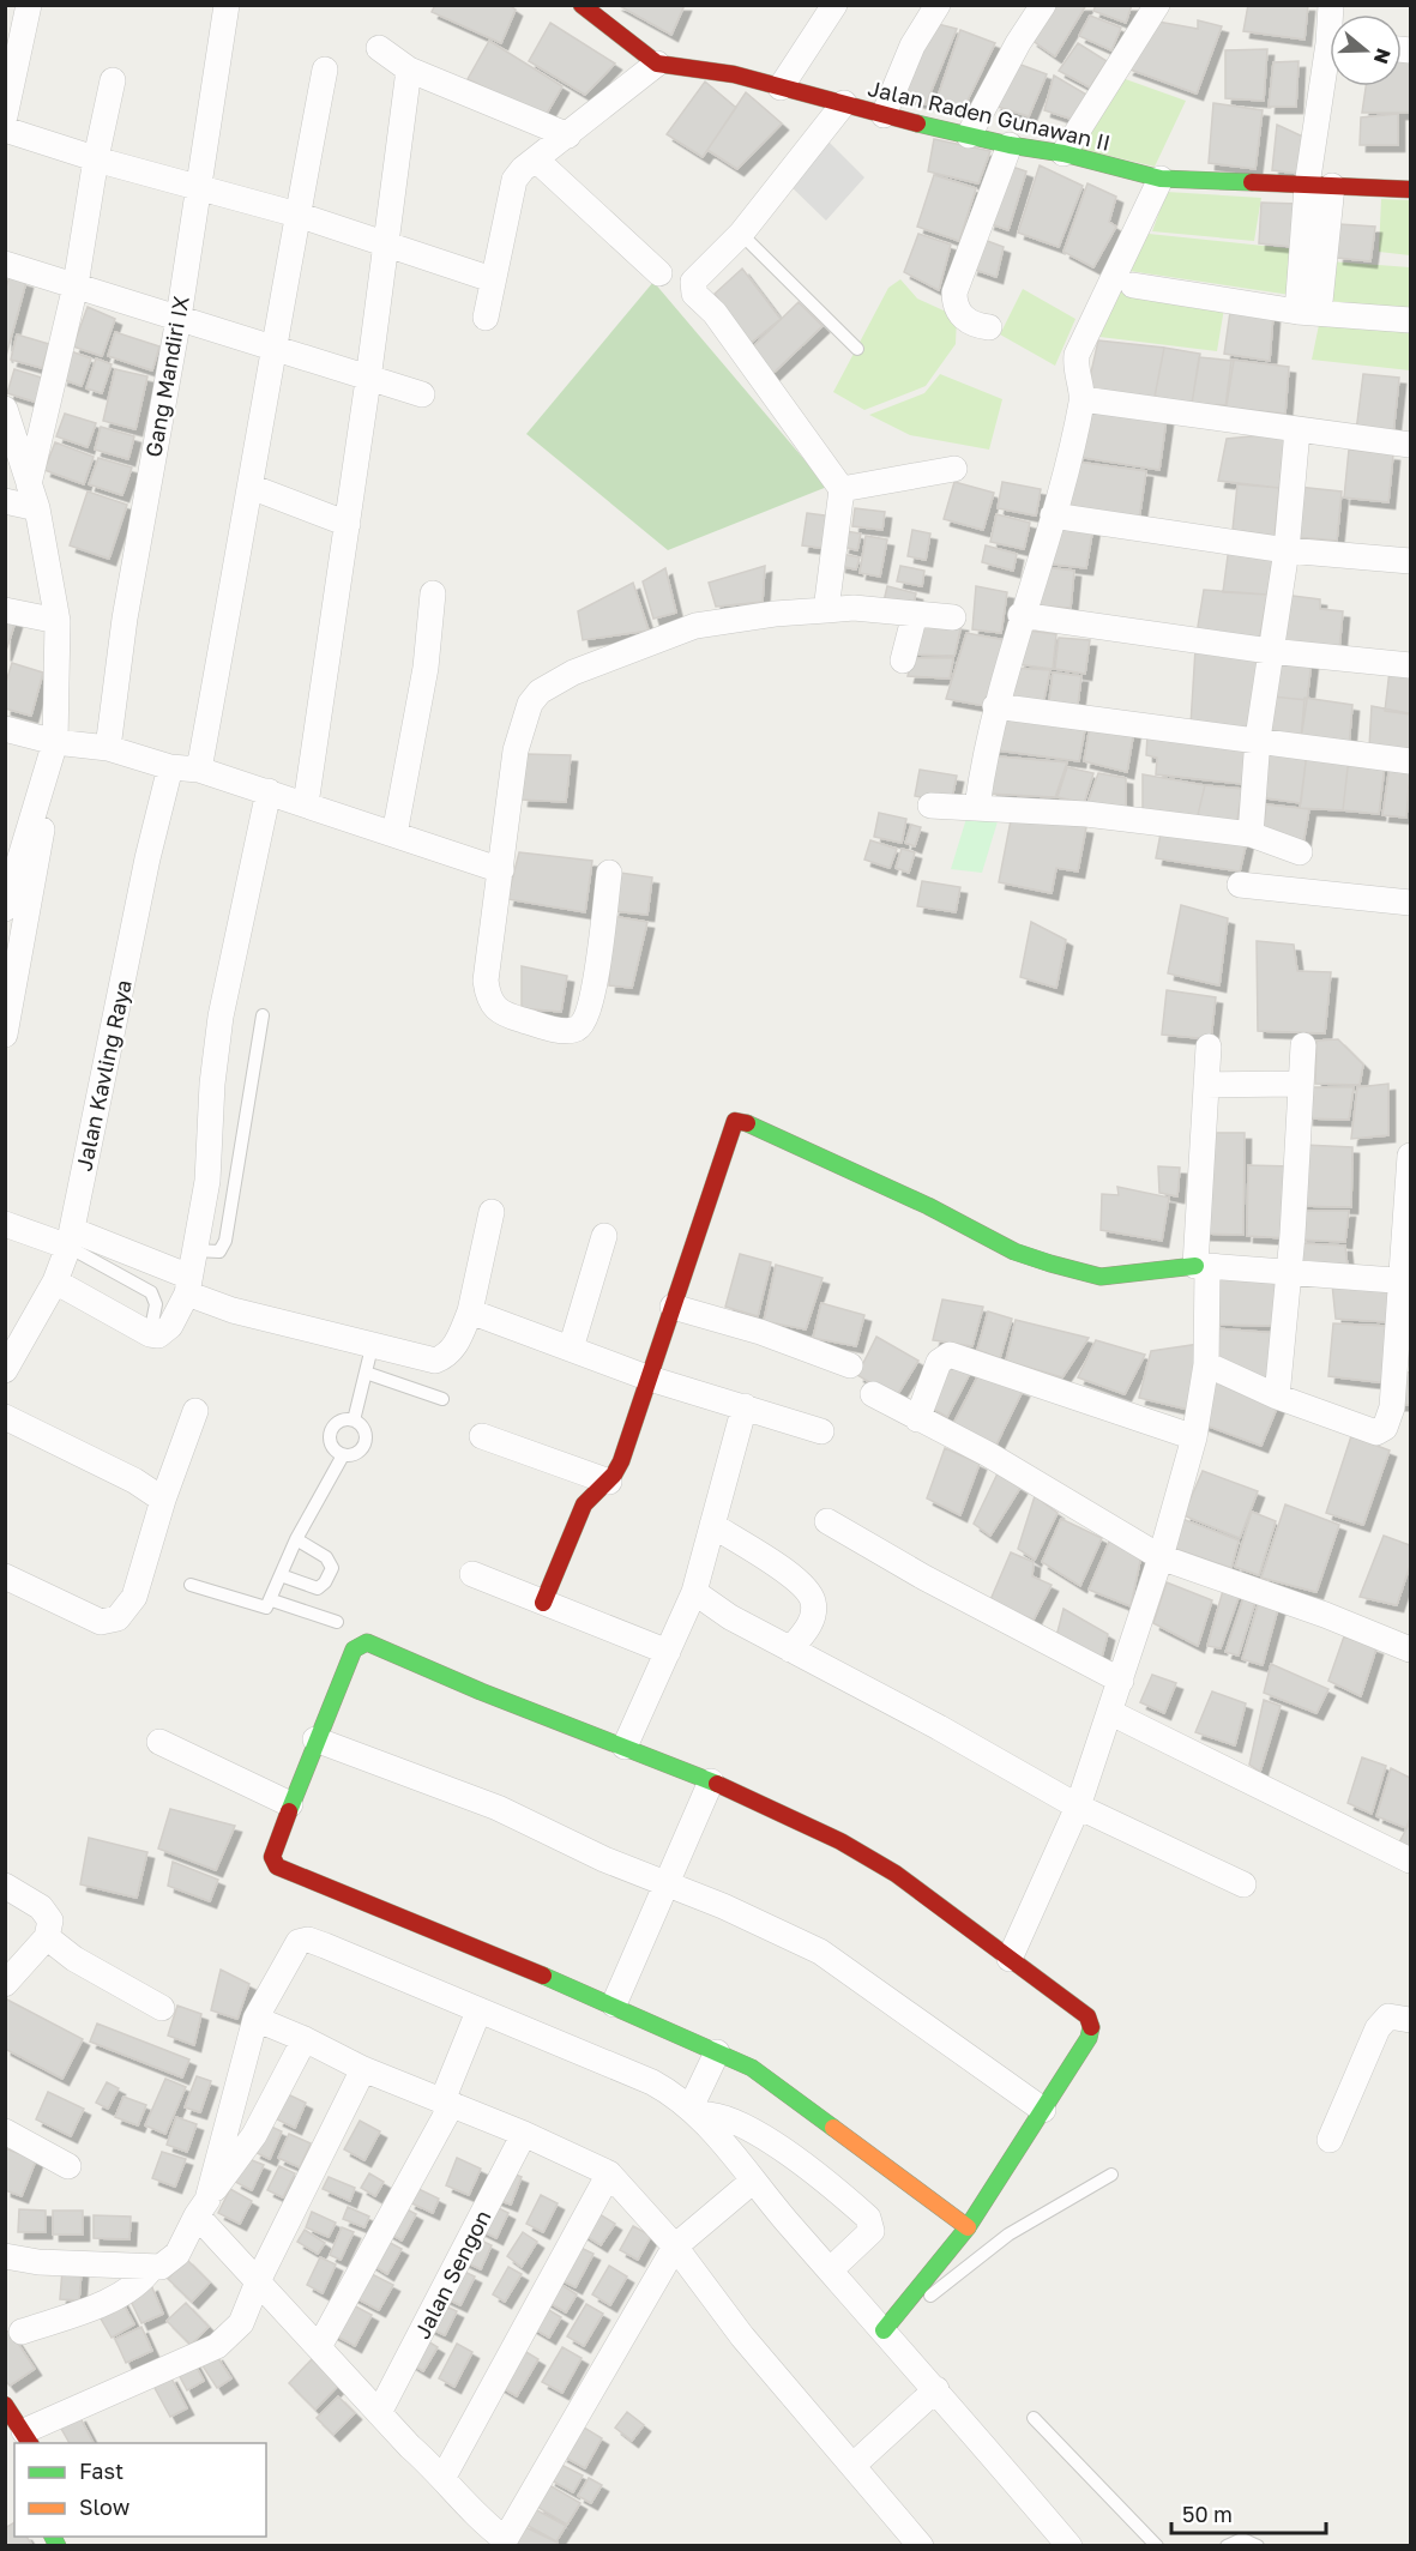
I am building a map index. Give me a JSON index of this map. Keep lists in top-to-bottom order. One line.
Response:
{"streets":{"street":["Jalan Raden Gunawan II","Gang Mandiri IX","Jalan Kavling Raya","Jalan Sengon"]},"legend":["Fast","Slow"],"scale_bar":"50 m","north":"right"}
